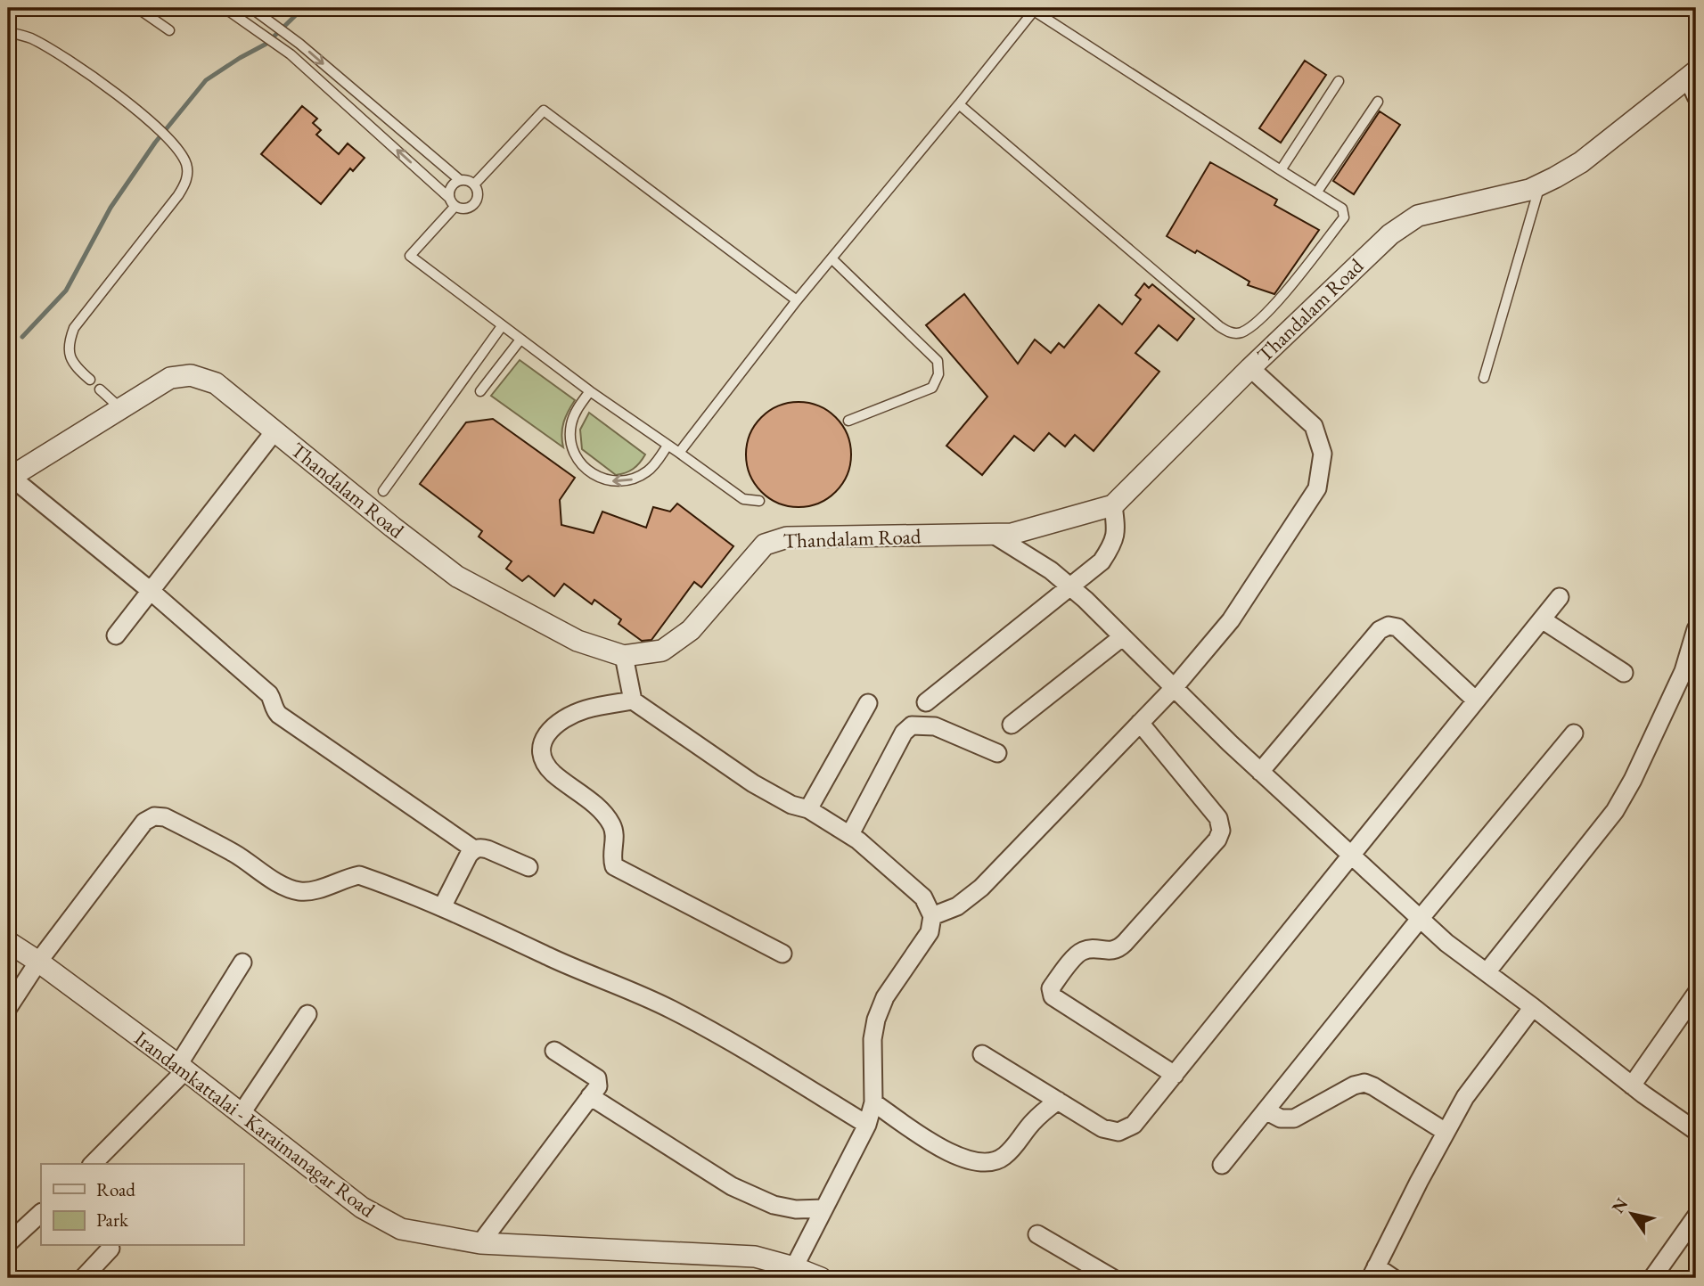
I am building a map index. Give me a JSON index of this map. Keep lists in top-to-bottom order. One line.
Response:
{"streets":{"street":["Thandalam Road","Irandamkattalai - Karaimanagar Road"]},"legend":["Road","Park"],"north":"top left"}
